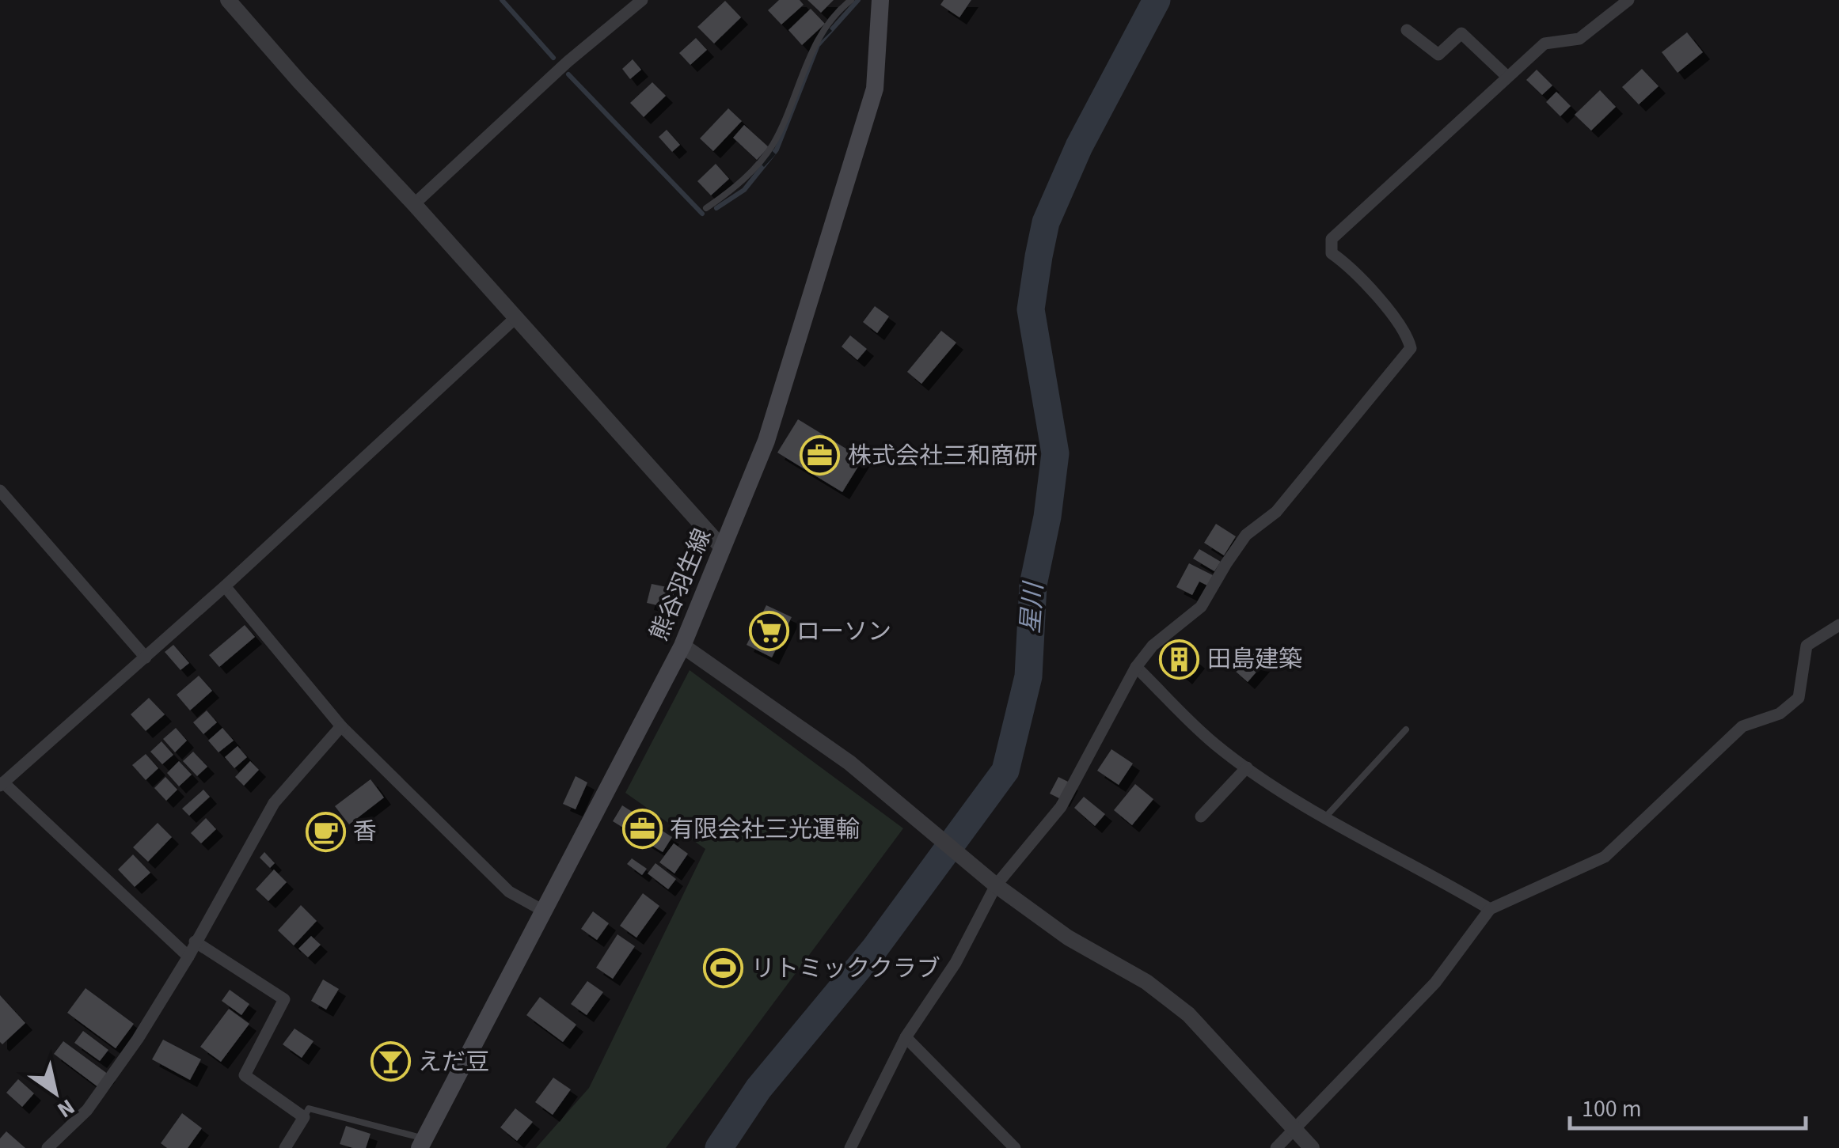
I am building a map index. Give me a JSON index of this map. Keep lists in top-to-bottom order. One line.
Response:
{"streets":{"main road":["熊谷羽生線"]},"water":["星川"],"places":{"office":["株式会社三和商研","有限会社三光運輸"],"supermarket":["ローソン"],"building":["田島建築"],"cafe":["香"],"sports":["リトミッククラブ"],"bar":["えだ豆"]},"scale_bar":"100 m","north":"bottom right"}
